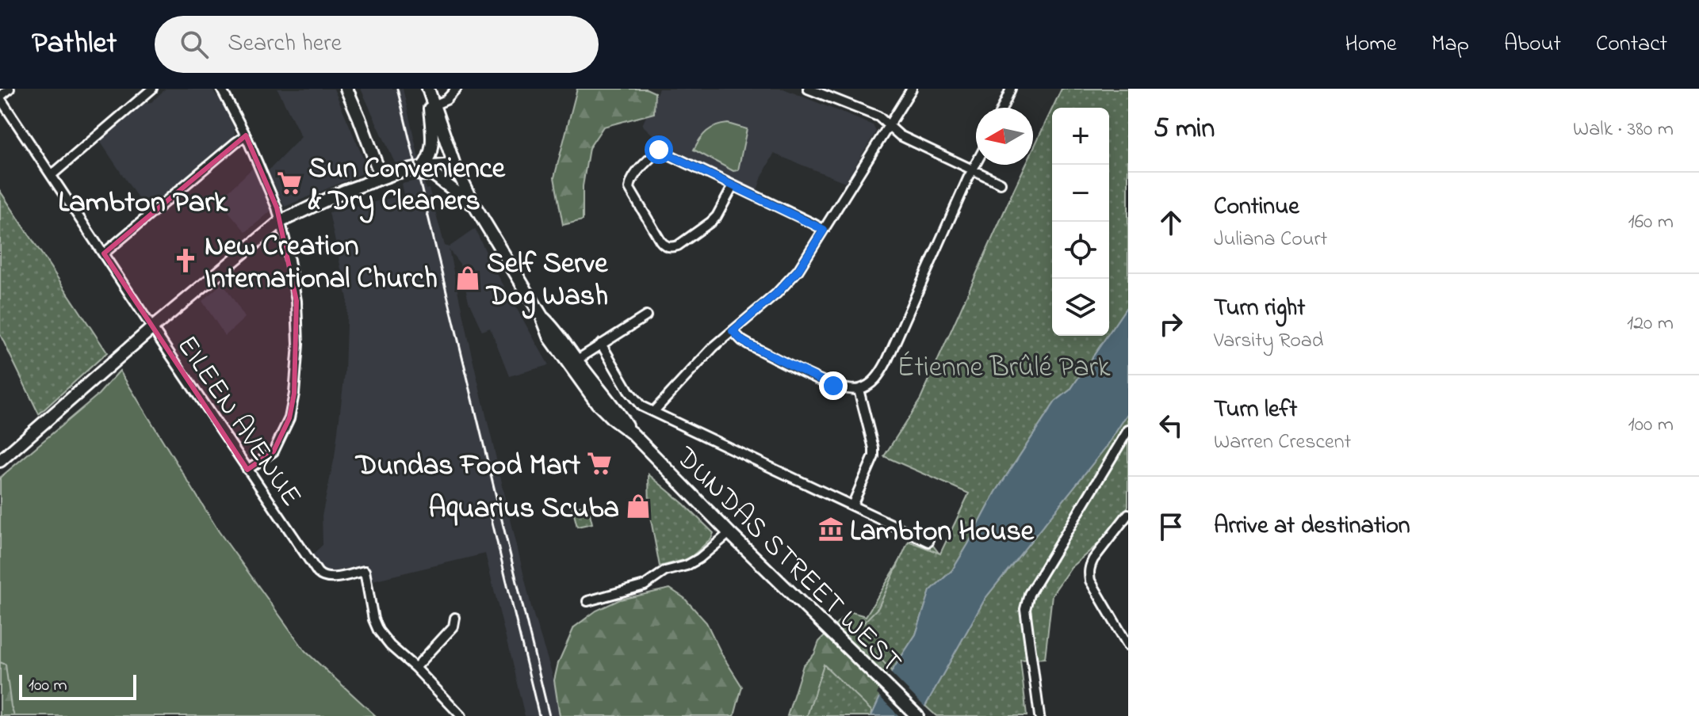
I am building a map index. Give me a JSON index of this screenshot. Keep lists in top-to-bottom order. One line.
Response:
{"streets":{"main road":["DUNDAS STREET WEST"],"street":["EILEEN AVENUE"]},"districts":["Lambton Park"],"parks":["Étienne Brûlé Park"],"places":{"supermarket":["Sun Convenience & Dry Cleaners","Dundas Food Mart"],"church":["New Creation International Church"],"shop":["Self Serve Dog Wash","Aquarius Scuba"],"museum":["Lambton House"]},"scale_bar":"100 m","north":"left","page":{"header":"Pathlet","search":"Search here","nav":["Home","Map","About","Contact"],"heading":["5 min","Walk · 380 m"],"map_buttons":["+","−"],"list":[["Continue","Juliana Court","160 m"],["Turn right","Varsity Road","120 m"],["Turn left","Warren Crescent","100 m"],"Arrive at destination"],"scale":"100 m"}}
